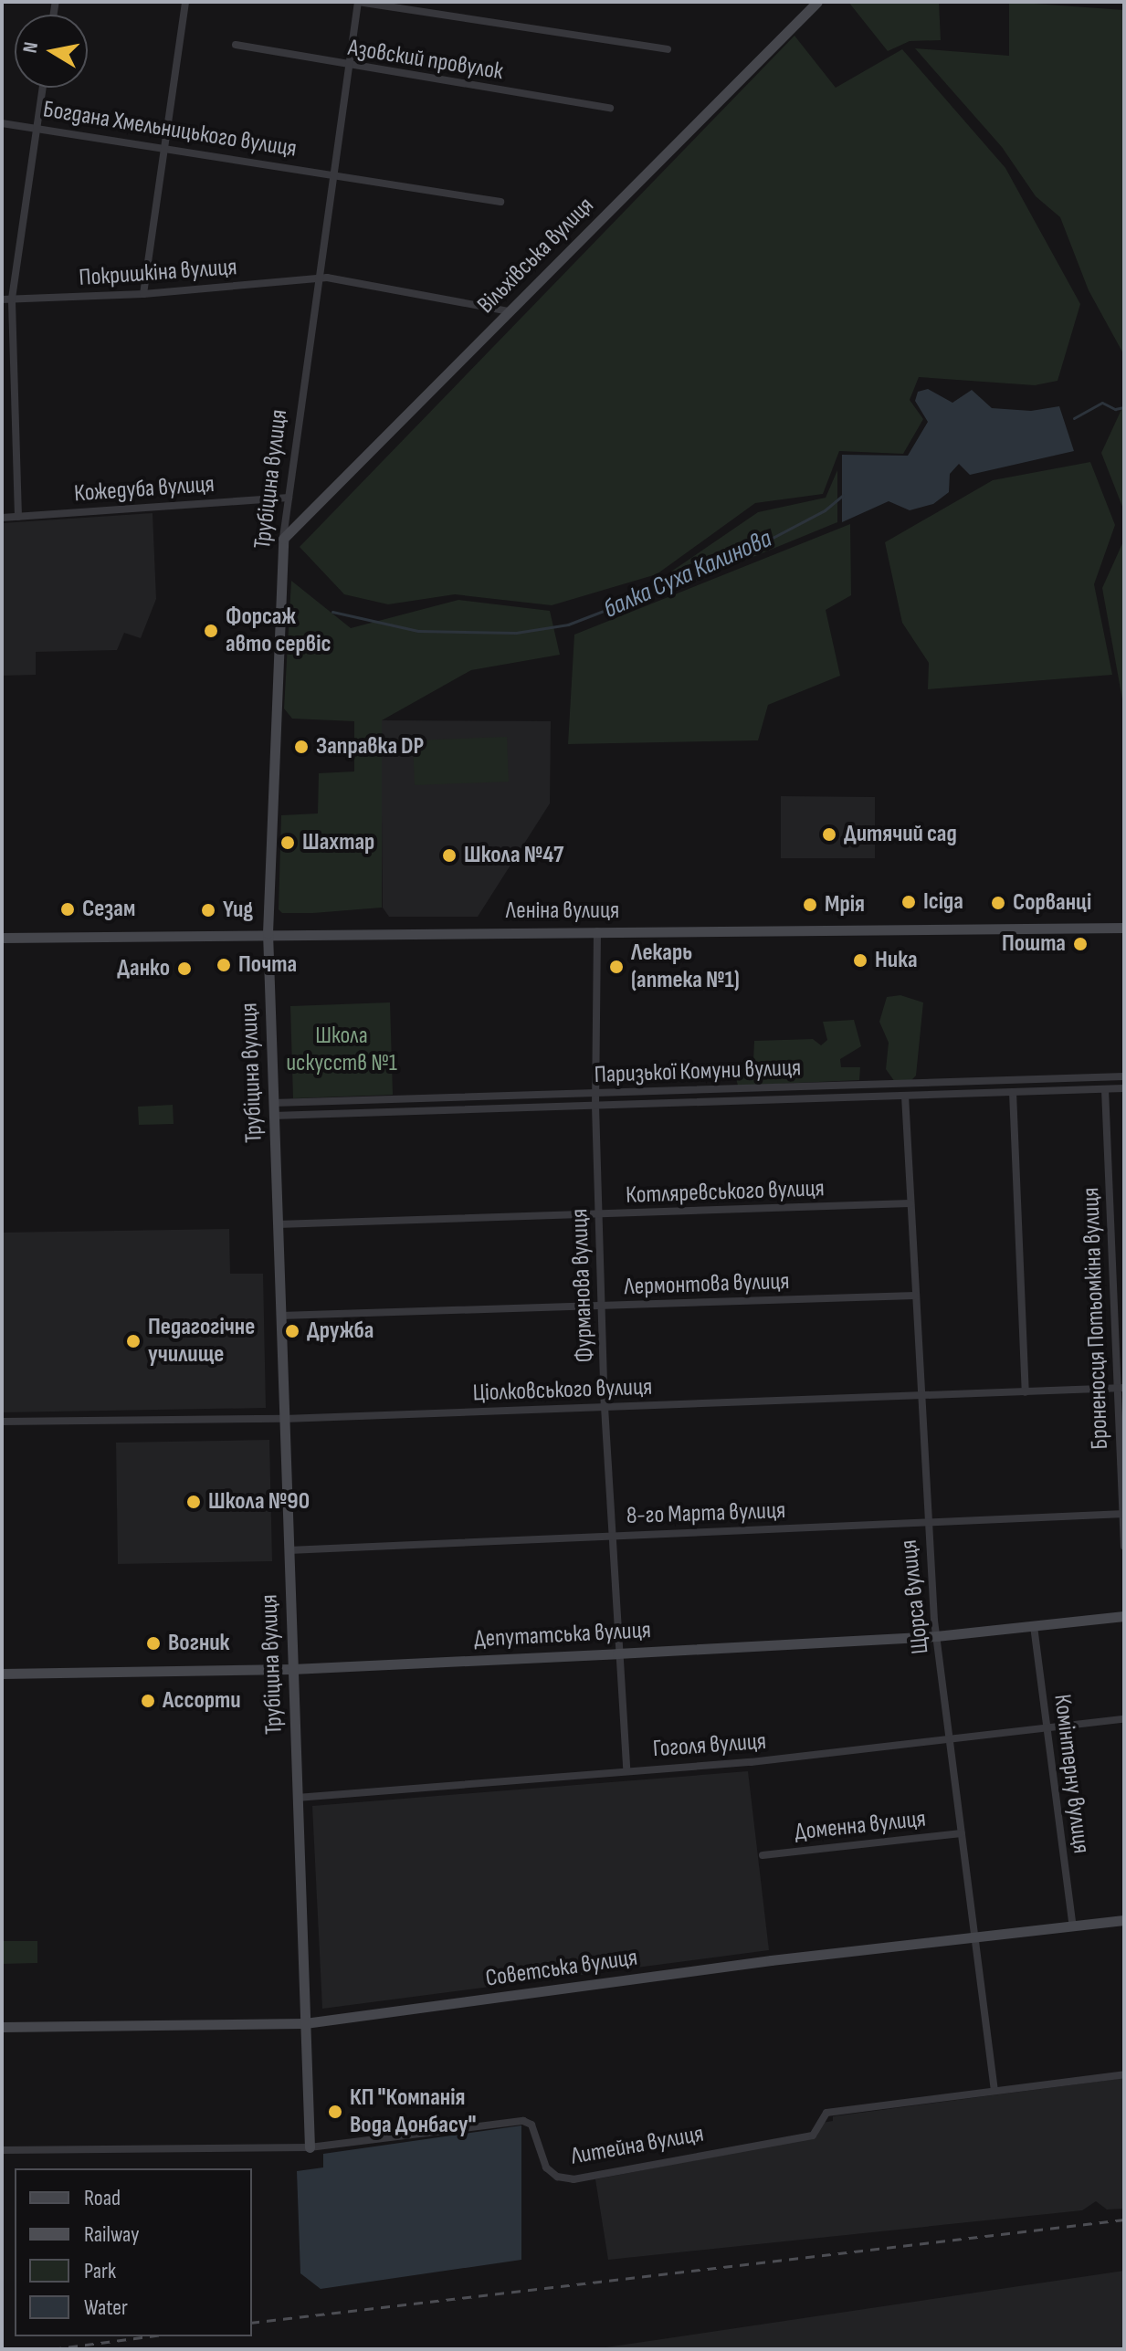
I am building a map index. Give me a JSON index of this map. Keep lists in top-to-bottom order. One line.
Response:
{"streets":{"street":["Азовский провулок","Богдана Хмельницького вулиця","Вільхівська вулиця","Покришкіна вулиця","Трубіцина вулиця","Кожедуба вулиця","Леніна вулиця","Паризької Комуни вулиця","Котляревського вулиця","Лермонтова вулиця","Фурманова вулиця","Броненосця Потьомкіна вулиця","Ціолковського вулиця","8-го Марта вулиця","Щорса вулиця","Депутатська вулиця","Гоголя вулиця","Комінтерну вулиця","Доменна вулиця","Советська вулиця","Литейна вулиця"]},"crossings":[["Азовский провулок","Трубіцина вулиця"],["Богдана Хмельницького вулиця","Трубіцина вулиця"],["Вільхівська вулиця","Покришкіна вулиця"],["Вільхівська вулиця","Трубіцина вулиця"],["Покришкіна вулиця","Трубіцина вулиця"],["Трубіцина вулиця","Кожедуба вулиця"],["Трубіцина вулиця","Леніна вулиця"],["Трубіцина вулиця","Паризької Комуни вулиця"],["Трубіцина вулиця","Котляревського вулиця"],["Трубіцина вулиця","Лермонтова вулиця"],["Трубіцина вулиця","Ціолковського вулиця"],["Трубіцина вулиця","8-го Марта вулиця"],["Трубіцина вулиця","Депутатська вулиця"],["Трубіцина вулиця","Гоголя вулиця"],["Трубіцина вулиця","Советська вулиця"],["Трубіцина вулиця","Литейна вулиця"],["Леніна вулиця","Фурманова вулиця"],["Паризької Комуни вулиця","Фурманова вулиця"],["Паризької Комуни вулиця","Броненосця Потьомкіна вулиця"],["Паризької Комуни вулиця","Щорса вулиця"],["Котляревського вулиця","Фурманова вулиця"],["Котляревського вулиця","Щорса вулиця"],["Лермонтова вулиця","Фурманова вулиця"],["Лермонтова вулиця","Щорса вулиця"],["Фурманова вулиця","Ціолковського вулиця"],["Фурманова вулиця","8-го Марта вулиця"],["Фурманова вулиця","Депутатська вулиця"],["Фурманова вулиця","Гоголя вулиця"],["Броненосця Потьомкіна вулиця","Ціолковського вулиця"],["Броненосця Потьомкіна вулиця","8-го Марта вулиця"],["Ціолковського вулиця","Щорса вулиця"],["8-го Марта вулиця","Щорса вулиця"],["Щорса вулиця","Депутатська вулиця"],["Щорса вулиця","Гоголя вулиця"],["Щорса вулиця","Доменна вулиця"],["Щорса вулиця","Советська вулиця"],["Щорса вулиця","Литейна вулиця"],["Депутатська вулиця","Комінтерну вулиця"],["Гоголя вулиця","Комінтерну вулиця"],["Комінтерну вулиця","Советська вулиця"]],"water":["балка Суха Калинова"],"parks":["Школа искусств №1"],"places":["Форсаж авто сервіс","Заправка DP","Дитячий сад","Шахтар","Школа №47","Ісіда","Сорванці","Мрія","Сезам","Yug","Пошта","Ника","Почта","Лекарь (аптека №1)","Данко","Дружба","Педагогічне училище","Школа №90","Вогник","Ассорти","КП \"Компанія Вода Донбасу\""],"legend":["Road","Railway","Park","Water"],"north":"left"}
